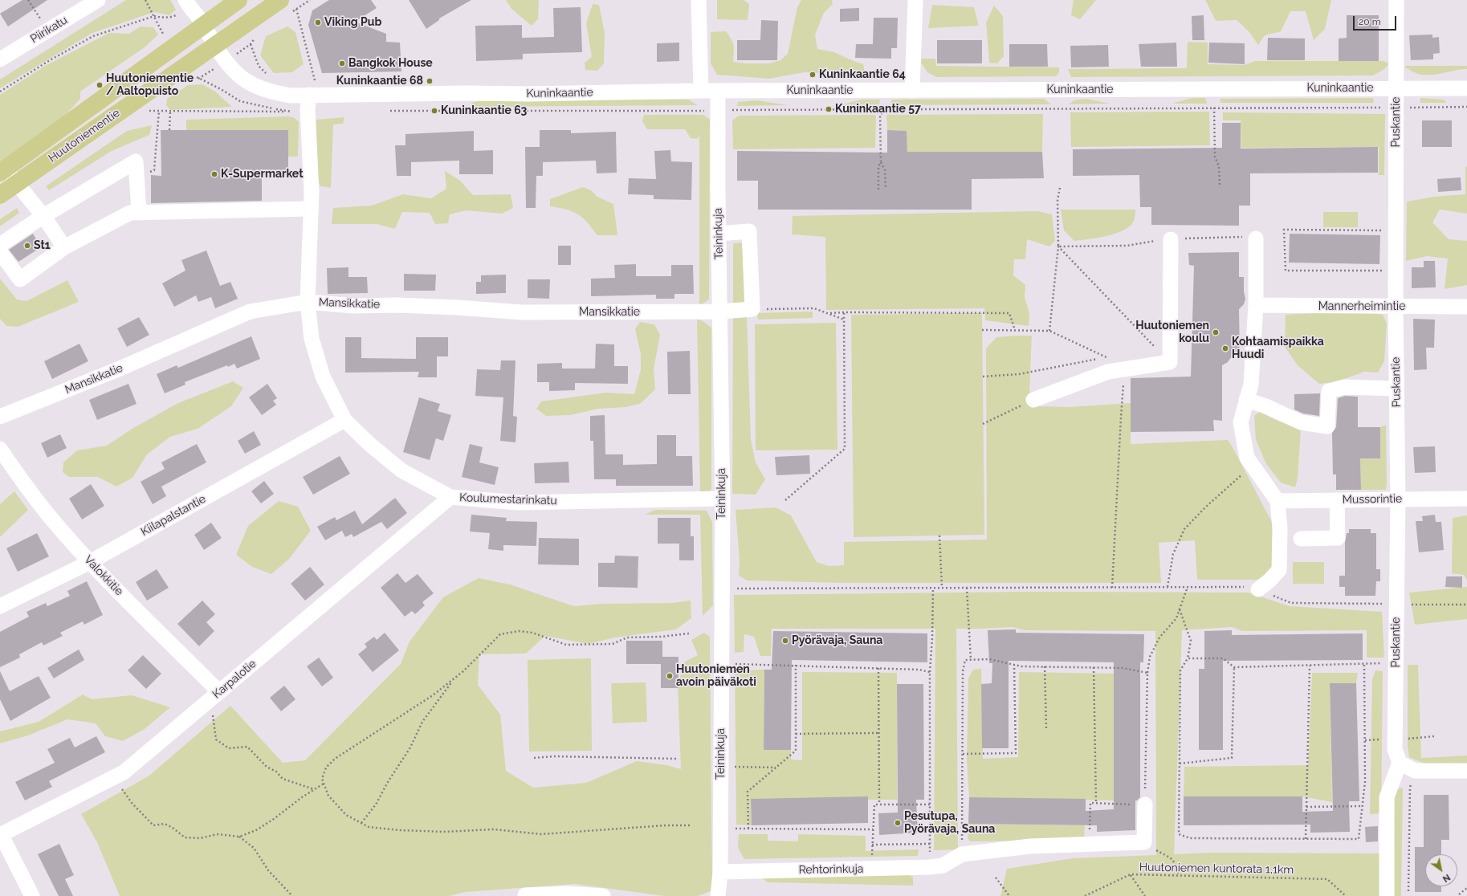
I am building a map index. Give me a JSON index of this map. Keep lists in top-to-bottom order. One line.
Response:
{"streets":{"main road":["Huutoniementie"],"street":["Piirikatu","Kuninkaantie","Puskantie","Teininkuja","Mansikkatie","Mannerheimintie","Koulumestarinkatu","Mussorintie","Kiilapalstantie","Valokkitie","Karpalotie","Rehtorinkuja"],"path":["Huutoniemen kuntorata 1,1km"]},"crossings":[["Kuninkaantie","Puskantie"],["Kuninkaantie","Huutoniementie"],["Kuninkaantie","Teininkuja"],["Kuninkaantie","Koulumestarinkatu"],["Puskantie","Mannerheimintie"],["Puskantie","Mussorintie"],["Teininkuja","Mansikkatie"],["Teininkuja","Koulumestarinkatu"],["Teininkuja","Rehtorinkuja"],["Mansikkatie","Koulumestarinkatu"],["Koulumestarinkatu","Kiilapalstantie"],["Koulumestarinkatu","Karpalotie"],["Kiilapalstantie","Valokkitie"],["Valokkitie","Karpalotie"]],"places":["Viking Pub","Bangkok House","Kuninkaantie 64","Kuninkaantie 68","Huutoniementie / Aaltopuisto","Kuninkaantie 57","Kuninkaantie 63","K-Supermarket","St1","Huutoniemen koulu","Kohtaamispaikka Huudi","Pyörävaja, Sauna","Huutoniemen avoin päiväkoti","Pesutupa, Pyörävaja, Sauna"],"scale_bar":"20 m","north":"bottom right"}
